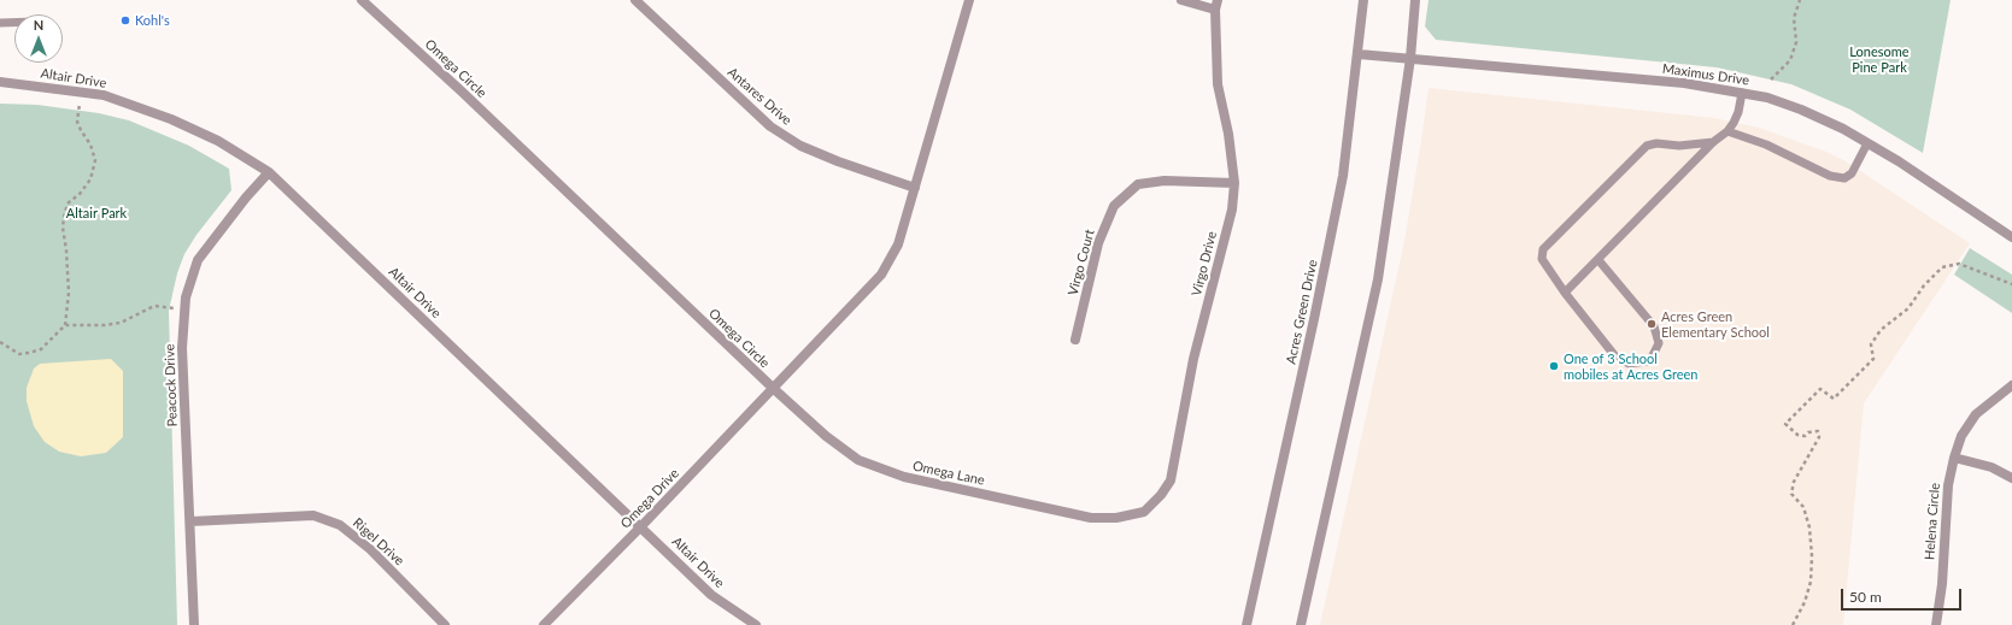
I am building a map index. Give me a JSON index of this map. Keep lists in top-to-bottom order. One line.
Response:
{"streets":{"street":["Omega Circle","Maximus Drive","Altair Drive","Antares Drive","Virgo Court","Virgo Drive","Acres Green Drive","Peacock Drive","Omega Lane","Omega Drive","Helena Circle","Rigel Drive"]},"crossings":[["Omega Circle","Omega Lane"],["Omega Circle","Omega Drive"],["Maximus Drive","Acres Green Drive"],["Altair Drive","Peacock Drive"],["Altair Drive","Omega Drive"],["Virgo Court","Virgo Drive"],["Virgo Drive","Omega Lane"],["Peacock Drive","Rigel Drive"],["Omega Lane","Omega Drive"]],"parks":["Lonesome Pine Park","Altair Park"],"places":["Kohl's","Acres Green Elementary School","One of 3 School mobiles at Acres Green"],"scale_bar":"50 m","north":"top"}
